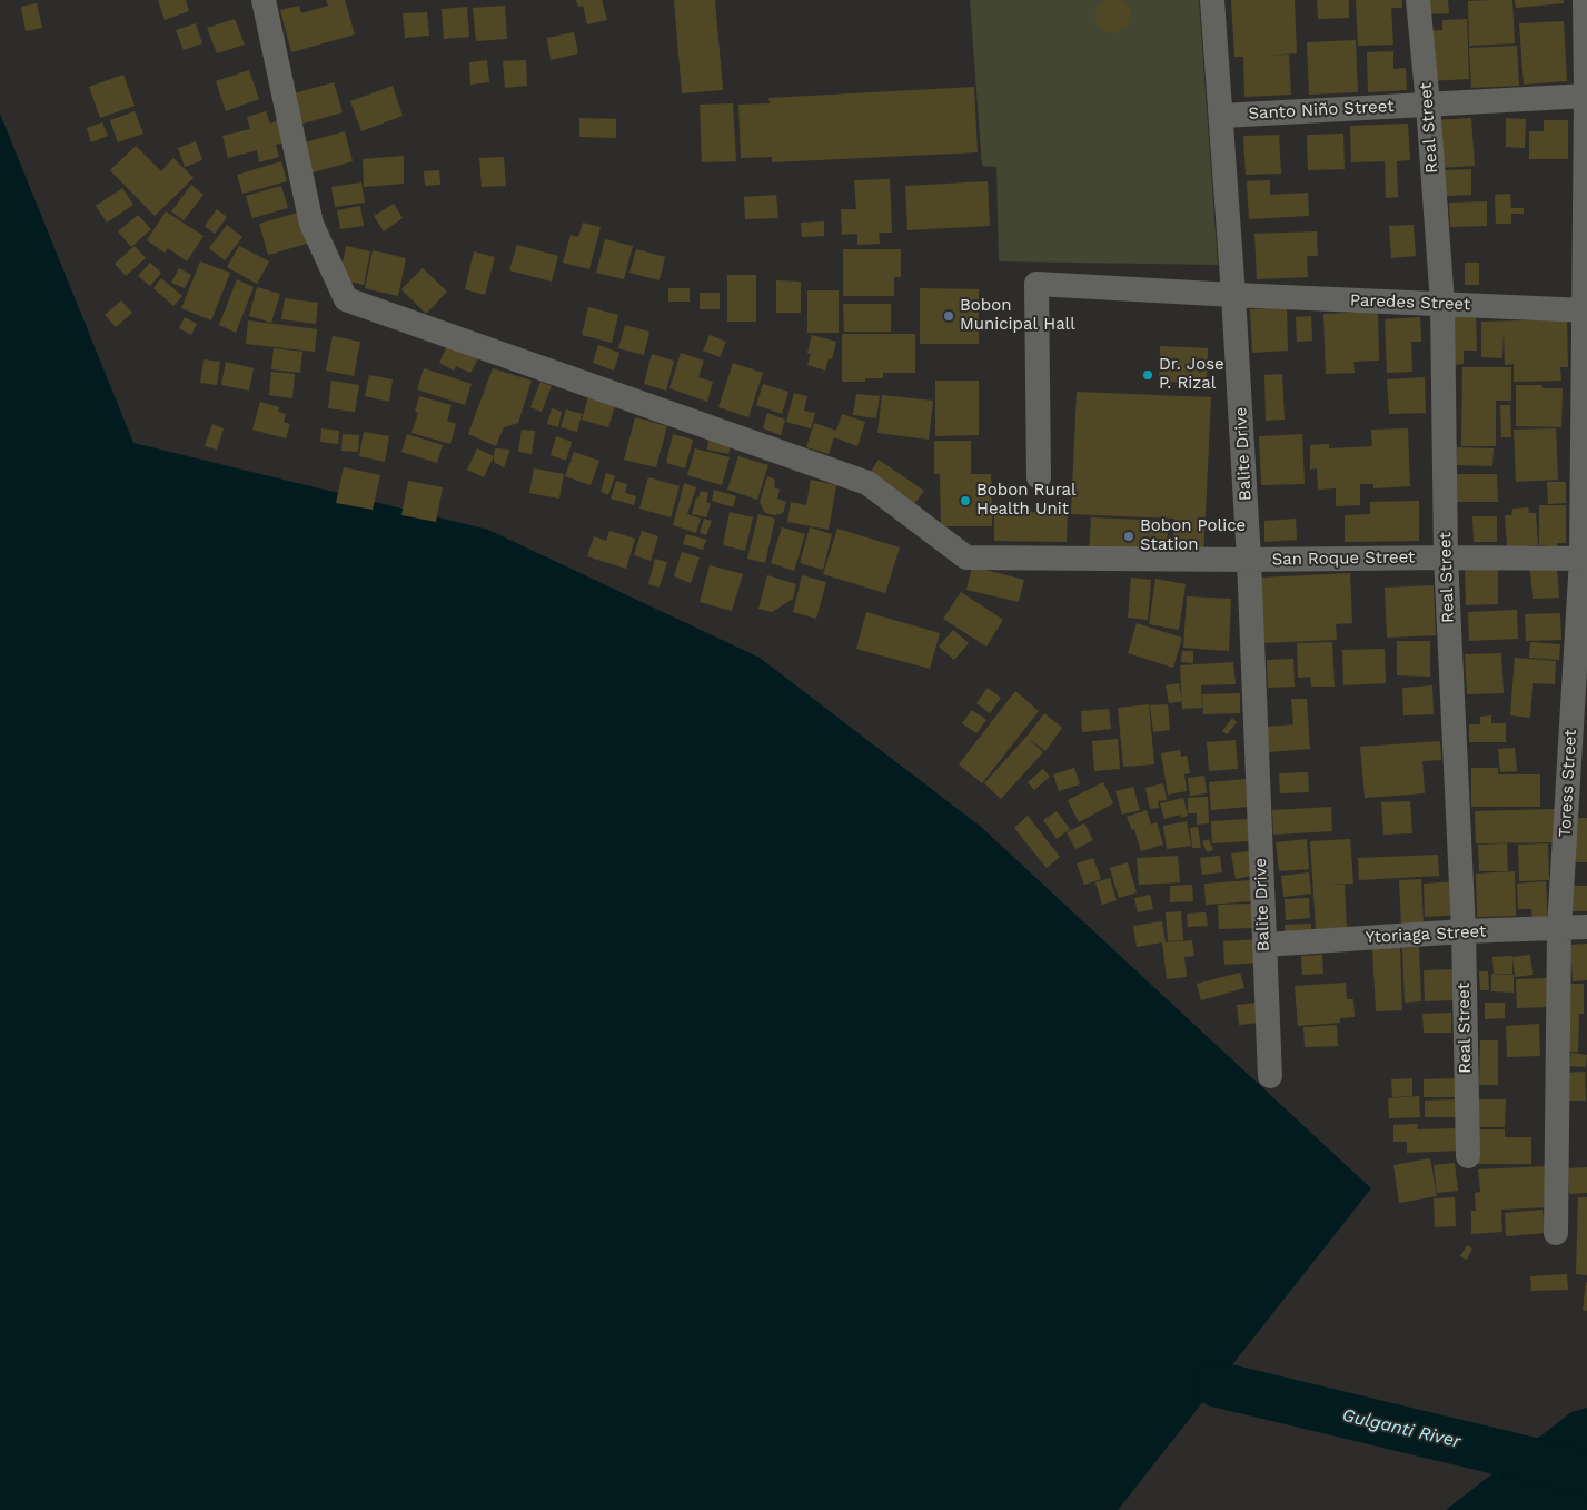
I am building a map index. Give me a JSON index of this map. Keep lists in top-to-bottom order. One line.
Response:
{"streets":{"street":["Santo Niño Street","Real Street","Paredes Street","Balite Drive","San Roque Street","Toress Street","Ytoriaga Street"]},"crossings":[["Santo Niño Street","Real Street"],["Santo Niño Street","Balite Drive"],["Santo Niño Street","Toress Street"],["Real Street","Paredes Street"],["Real Street","San Roque Street"],["Real Street","Ytoriaga Street"],["Paredes Street","Balite Drive"],["Paredes Street","Toress Street"],["Balite Drive","San Roque Street"],["Balite Drive","Ytoriaga Street"],["San Roque Street","Toress Street"],["Toress Street","Ytoriaga Street"]],"water":["Gulganti River"],"places":["Bobon Municipal Hall","Dr. Jose P. Rizal","Bobon Rural Health Unit","Bobon Police Station"]}
